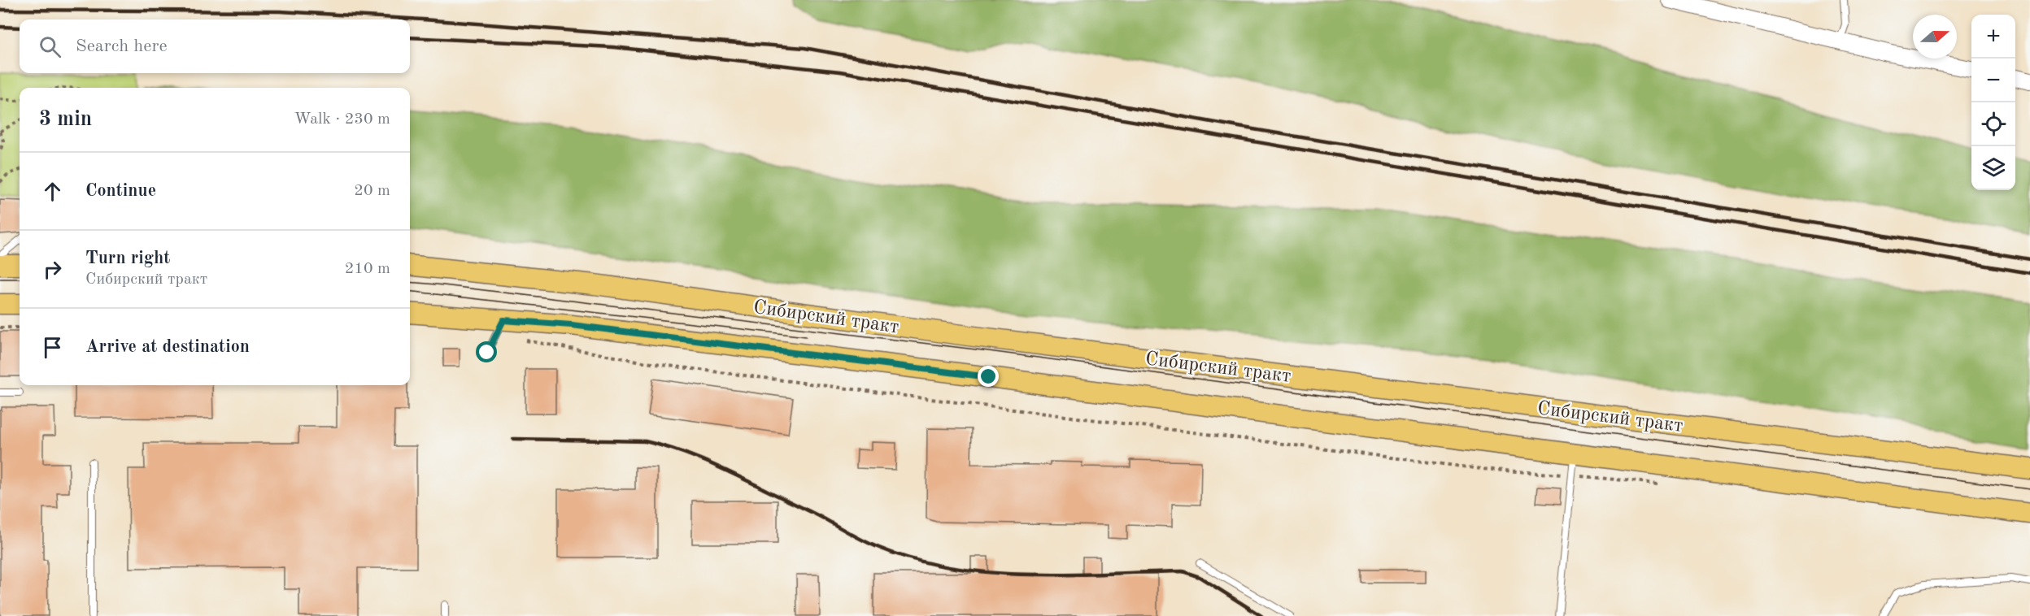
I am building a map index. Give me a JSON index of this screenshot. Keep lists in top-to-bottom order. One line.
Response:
{"streets":{"main road":["Сибирский тракт"]},"north":"right","page":{"map_buttons":["+","−"],"search":"Search here","heading":["3 min","Walk · 230 m"],"list":[["Continue","20 m"],["Turn right","Сибирский тракт","210 m"],"Arrive at destination"]}}
